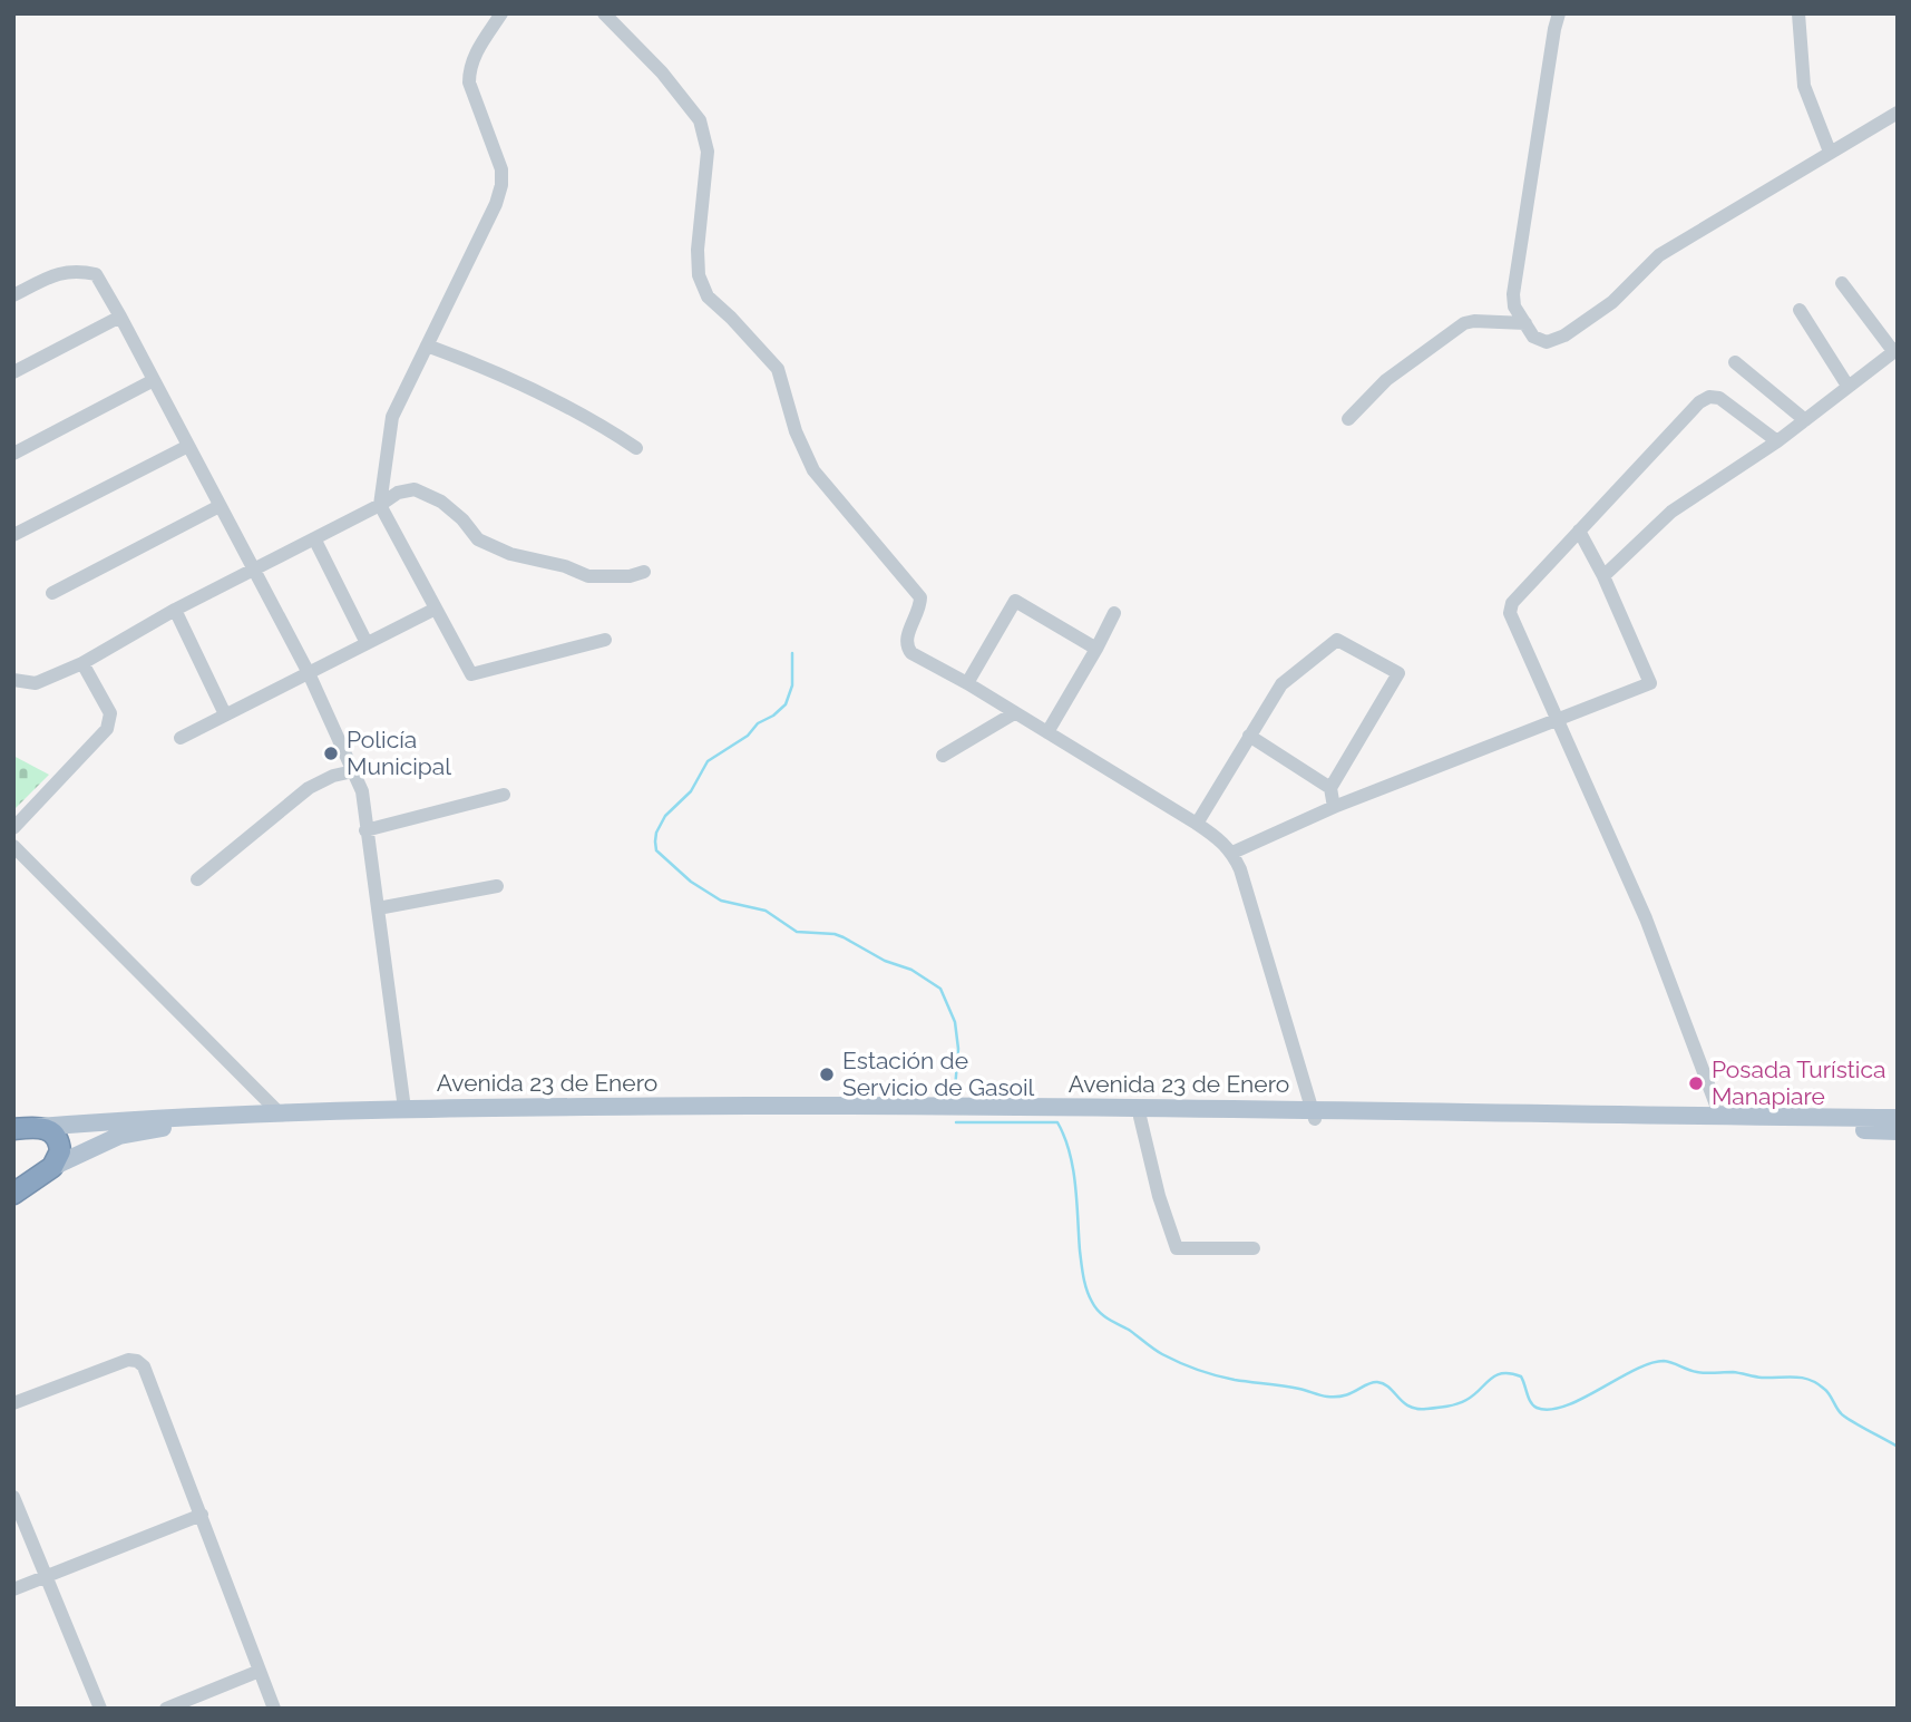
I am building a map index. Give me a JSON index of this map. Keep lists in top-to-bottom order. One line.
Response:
{"streets":{"main road":["Avenida 23 de Enero"]},"places":["Policía Municipal","Estación de Servicio de Gasoil","Posada Turística Manapiare"]}
